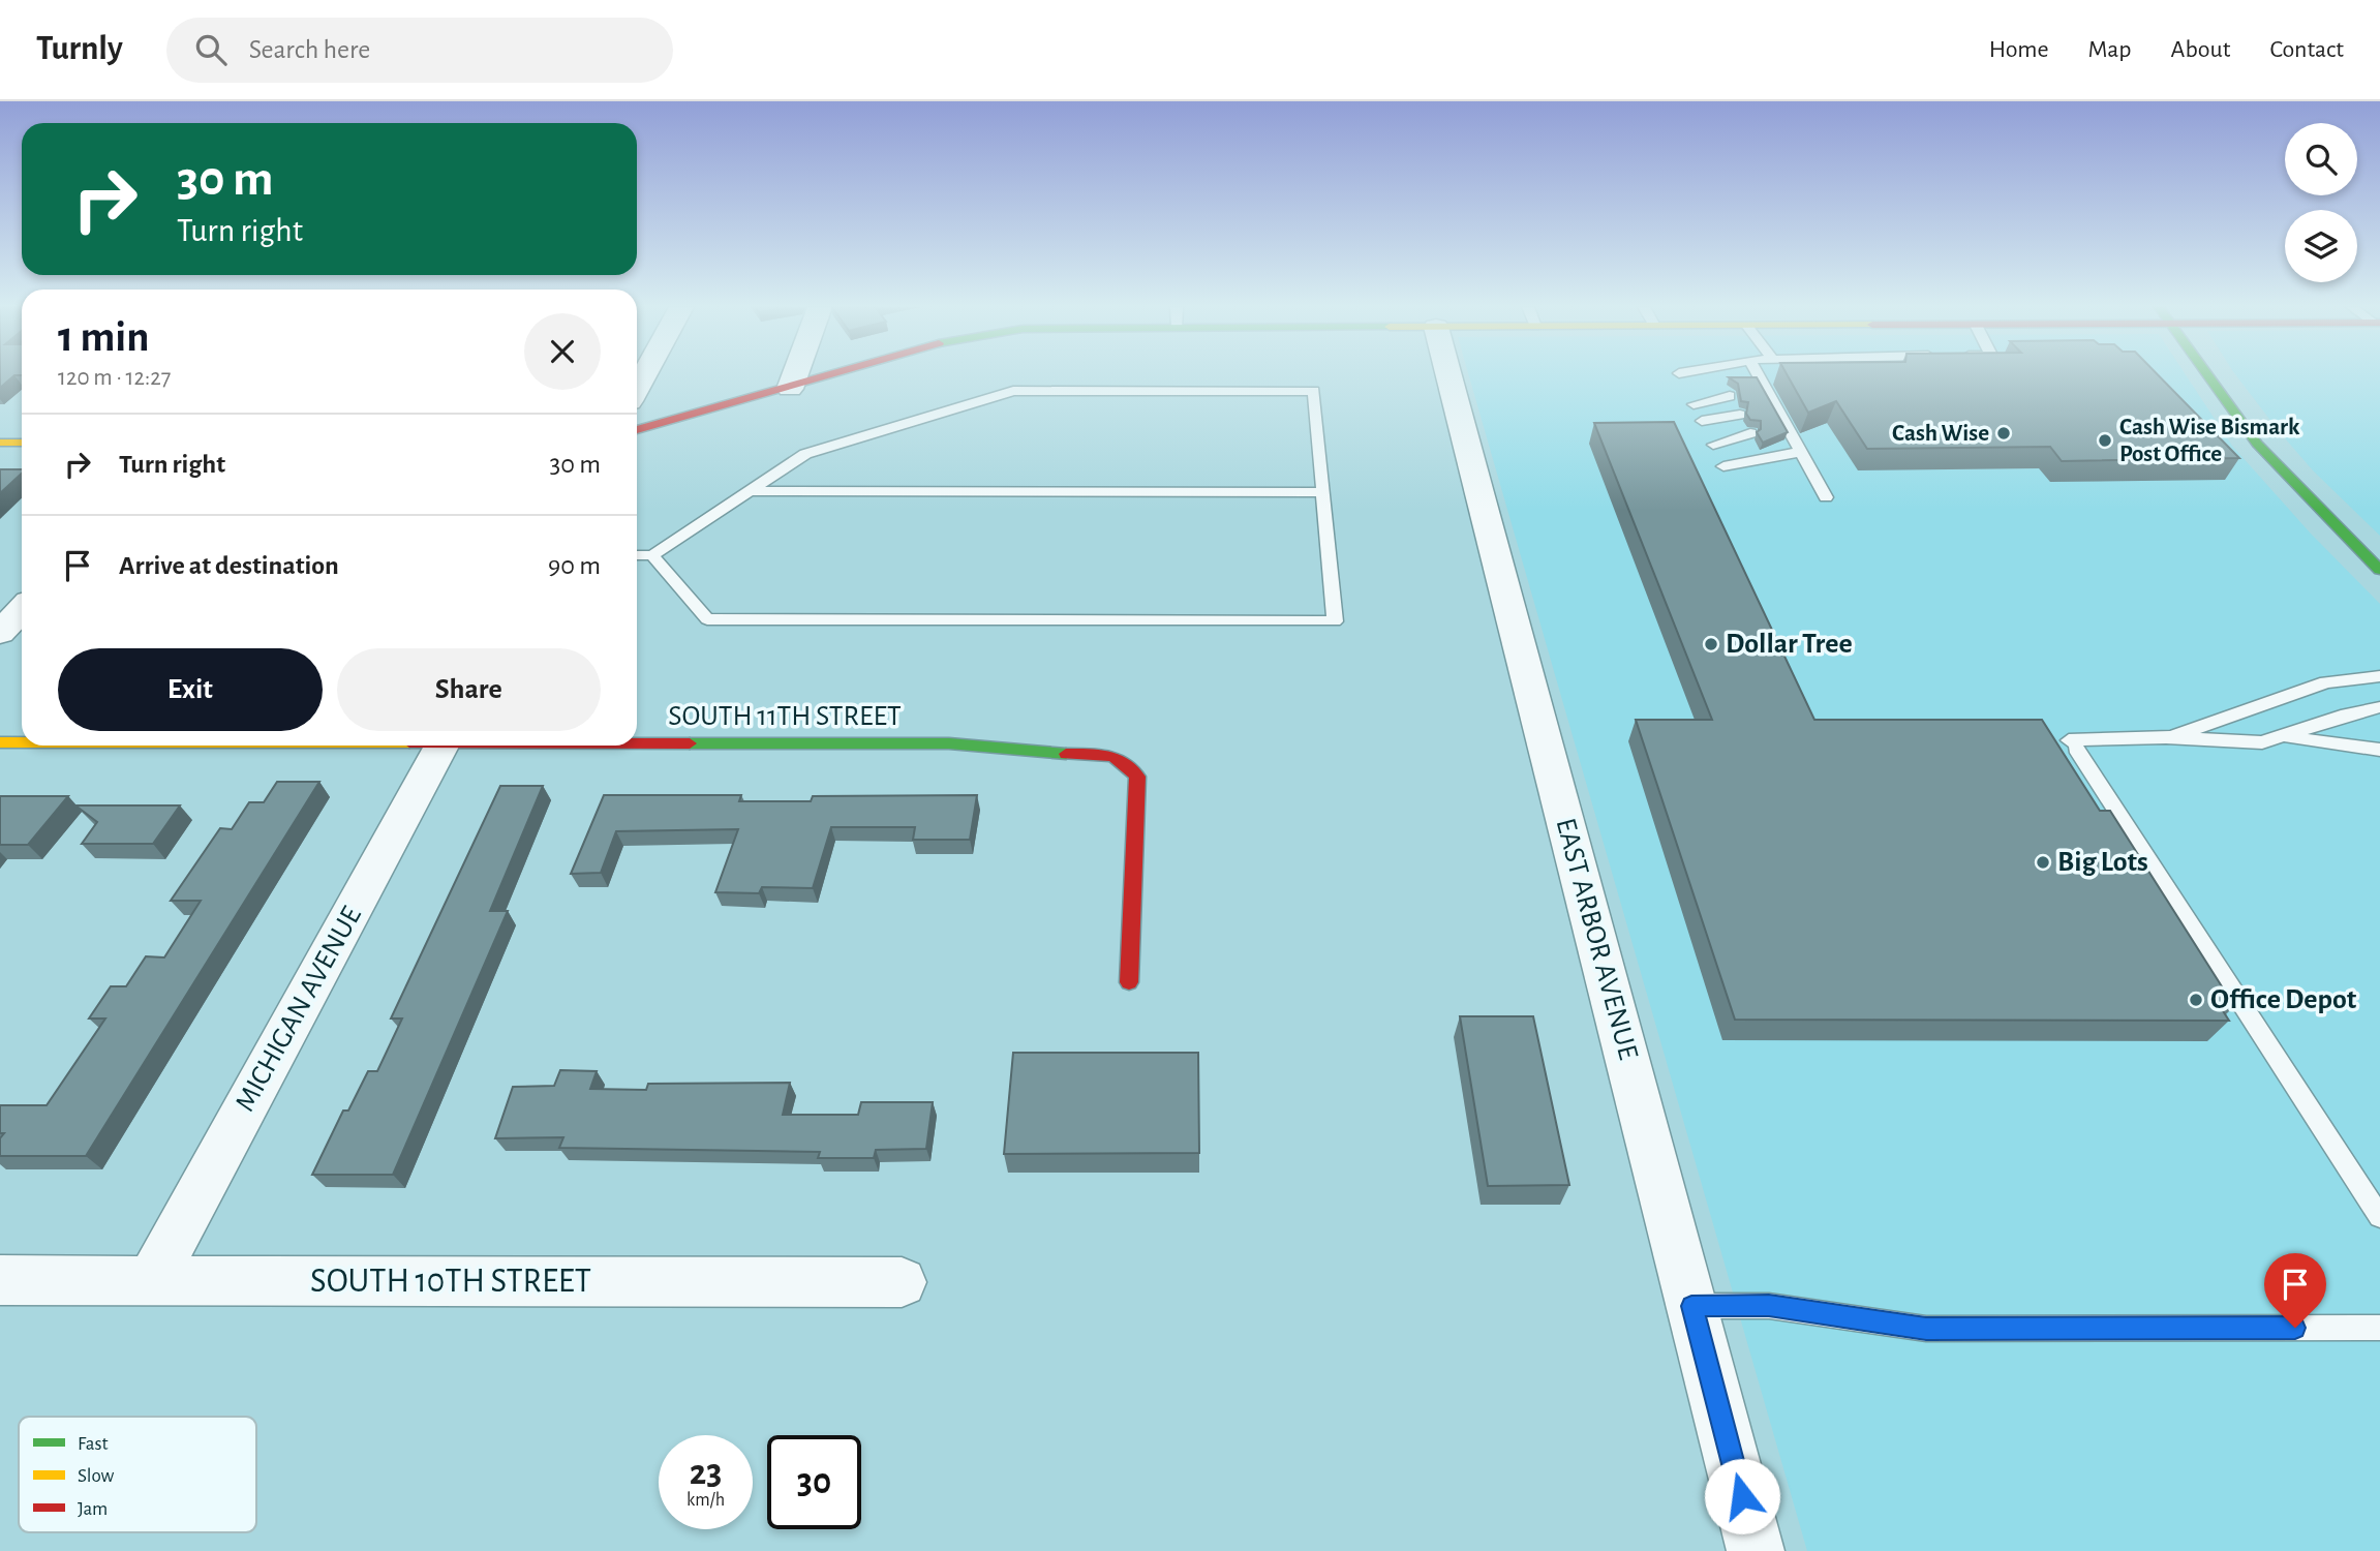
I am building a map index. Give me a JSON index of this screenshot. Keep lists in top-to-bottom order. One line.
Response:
{"streets":{"street":["SOUTH 11TH STREET","EAST ARBOR AVENUE","MICHIGAN AVENUE","SOUTH 10TH STREET"]},"crossings":[["MICHIGAN AVENUE","SOUTH 10TH STREET"]],"places":["Cash Wise","Cash Wise Bismark Post Office","Dollar Tree","Big Lots","Office Depot"],"legend":["Fast","Slow","Jam"],"page":{"header":"Turnly","search":"Search here","nav":["Home","Map","About","Contact"],"turn":["30 m","Turn right"],"heading":["1 min","120 m · 12:27"],"list":[{"name":"Turn right","value":"30 m"},{"name":"Arrive at destination","value":"90 m"}],"buttons":["Exit","Share"],"speed":"23 km/h","limit":"30"}}
